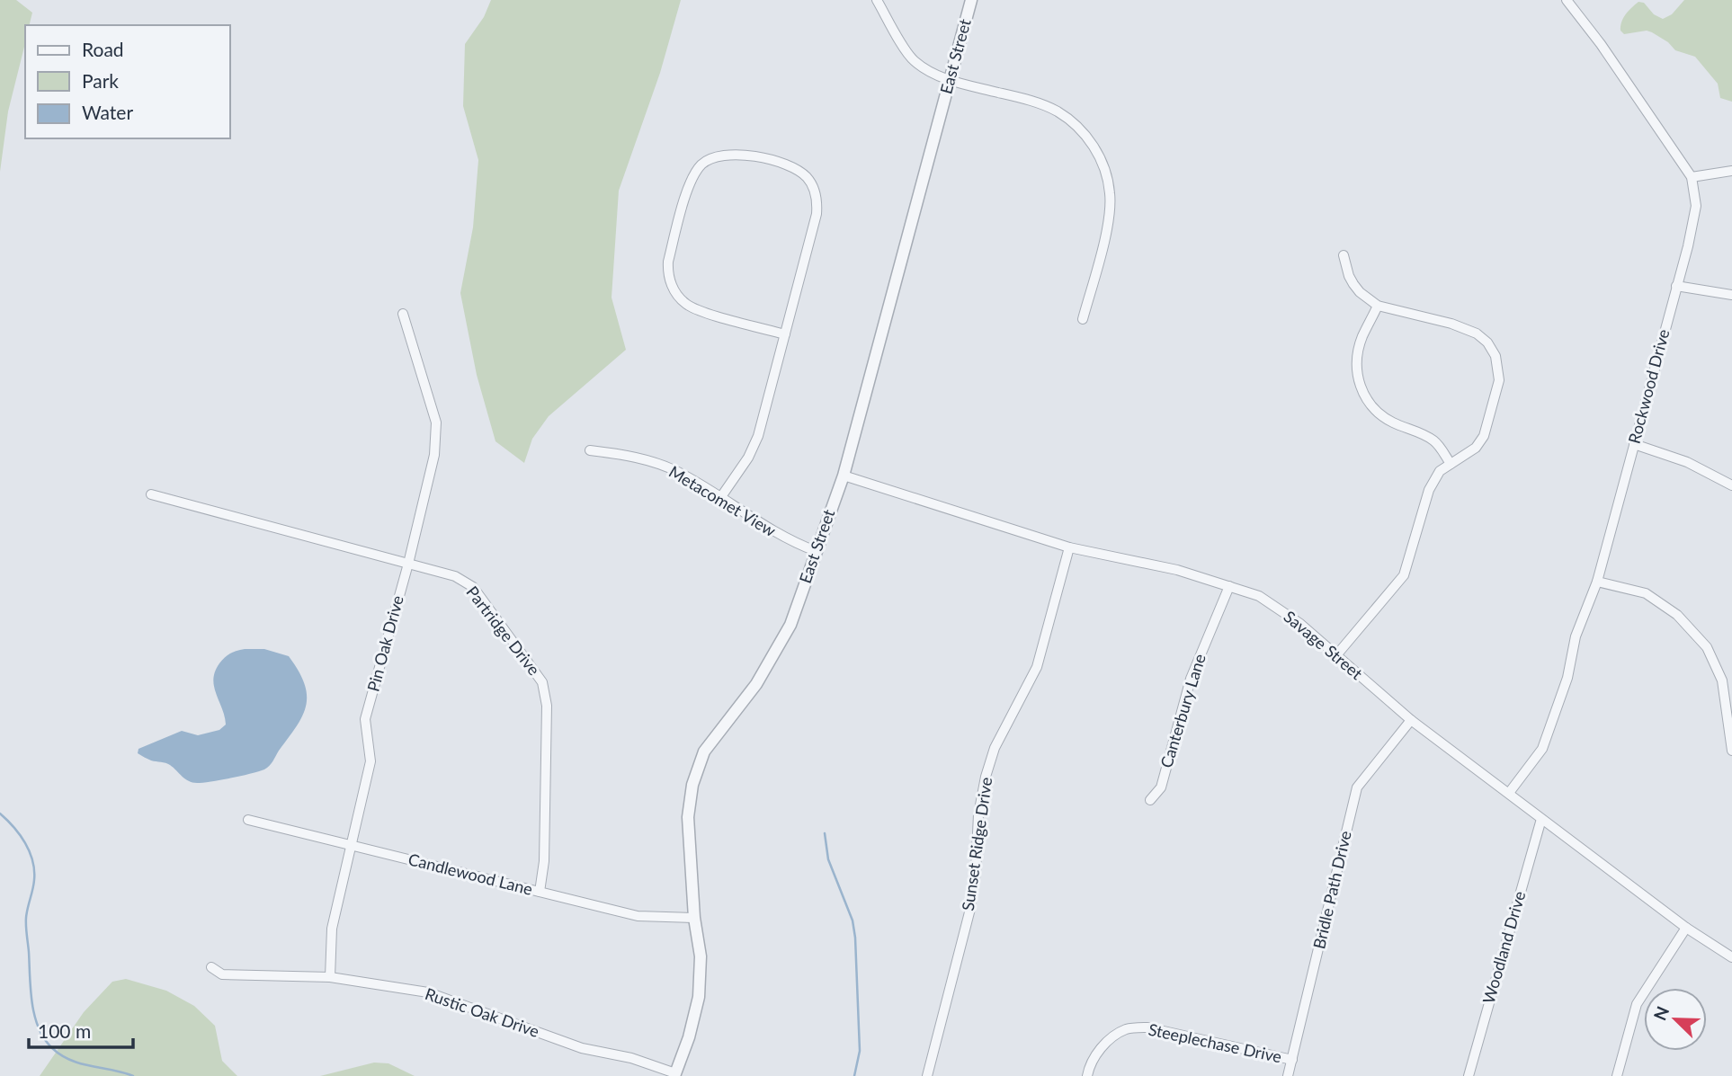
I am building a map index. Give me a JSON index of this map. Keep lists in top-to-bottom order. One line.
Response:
{"streets":{"street":["East Street","Rockwood Drive","Metacomet View","Partridge Drive","Pin Oak Drive","Savage Street","Canterbury Lane","Sunset Ridge Drive","Candlewood Lane","Bridle Path Drive","Woodland Drive","Rustic Oak Drive","Steeplechase Drive"]},"crossings":[["East Street","Metacomet View"],["East Street","Savage Street"],["East Street","Candlewood Lane"],["East Street","Rustic Oak Drive"],["Rockwood Drive","Savage Street"],["Partridge Drive","Pin Oak Drive"],["Partridge Drive","Candlewood Lane"],["Pin Oak Drive","Candlewood Lane"],["Pin Oak Drive","Rustic Oak Drive"],["Savage Street","Canterbury Lane"],["Savage Street","Sunset Ridge Drive"],["Savage Street","Bridle Path Drive"],["Savage Street","Woodland Drive"],["Bridle Path Drive","Steeplechase Drive"]],"legend":["Road","Park","Water"],"scale_bar":"100 m","north":"top left"}
